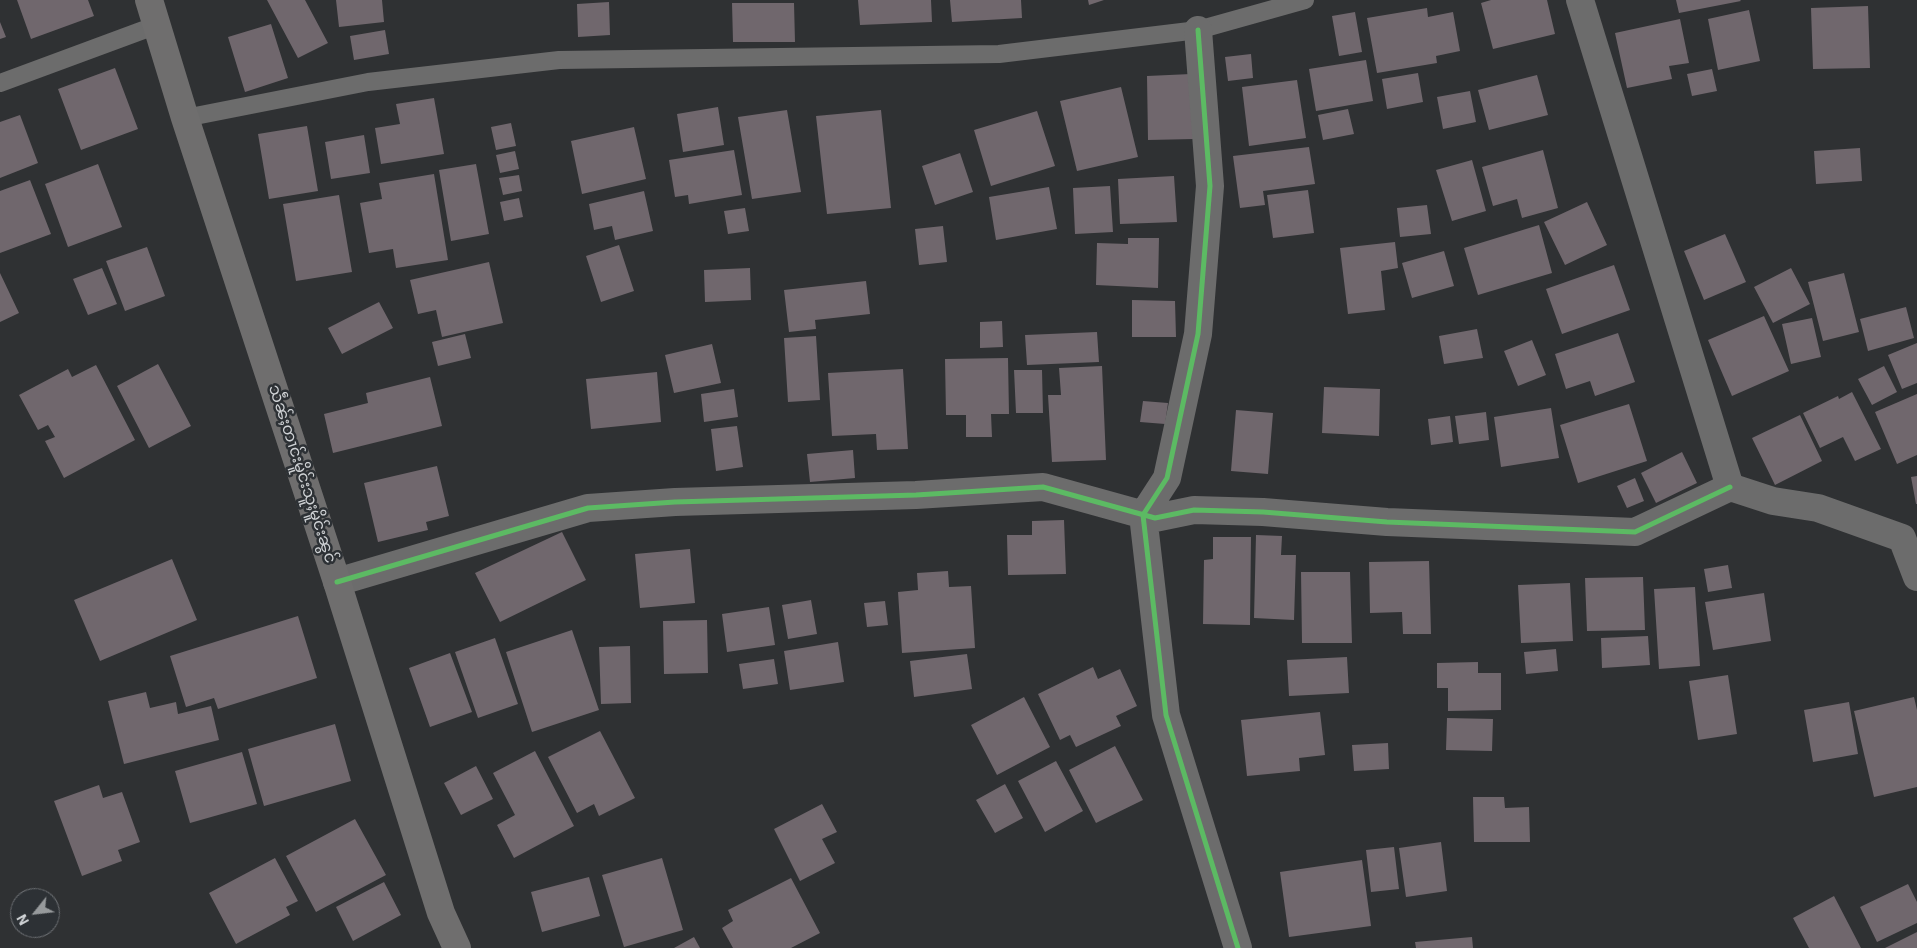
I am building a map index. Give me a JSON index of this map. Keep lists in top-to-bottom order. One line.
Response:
{"streets":{"main road":["သဵၼ်ႈတၢင်းမိူင်းသူႈမိူင်းၼွင်"]},"north":"bottom left"}
